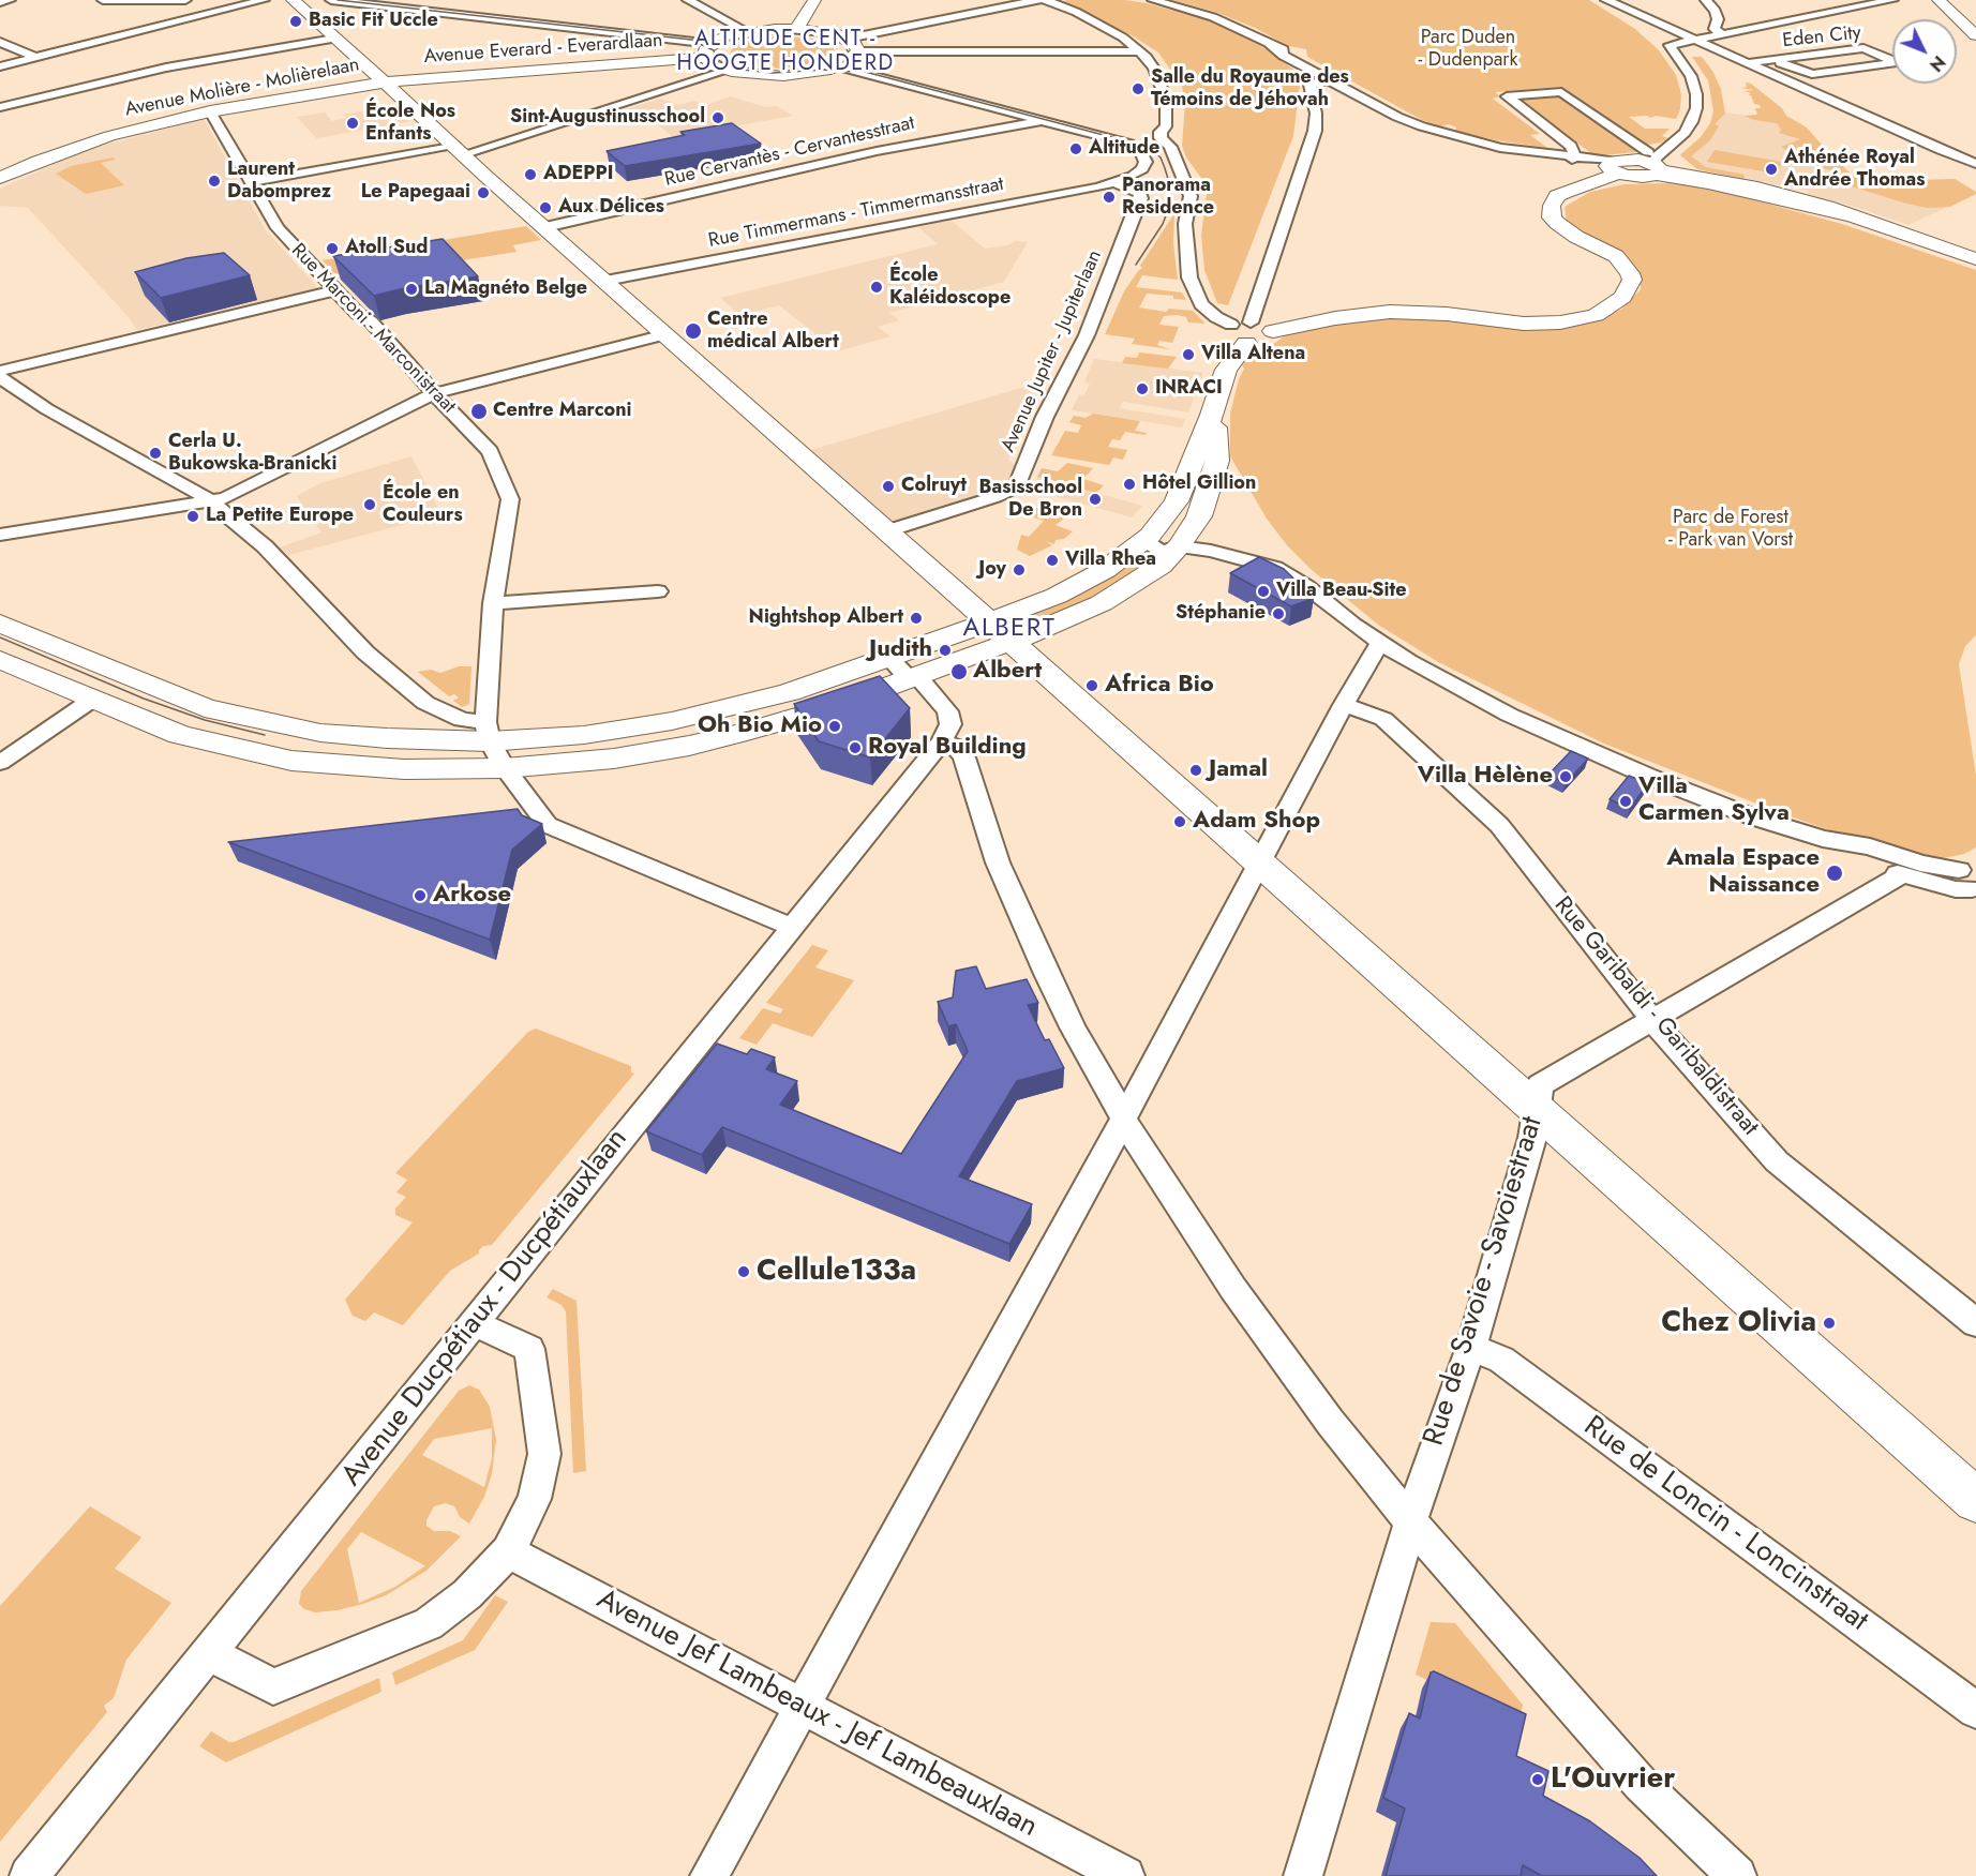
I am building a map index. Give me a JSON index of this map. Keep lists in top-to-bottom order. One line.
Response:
{"streets":{"main road":["Avenue Everard - Everardlaan","Avenue Molière - Molièrelaan"],"street":["Eden City","Rue Cervantès - Cervantesstraat","Rue Timmermans - Timmermansstraat","Rue Marconi - Marconistraat","Avenue Jupiter - Jupiterlaan","Rue Garibaldi - Garibaldistraat","Rue de Savoie - Savoiestraat","Avenue Ducpétiaux - Ducpétiauxlaan","Rue de Loncin - Loncinstraat","Avenue Jef Lambeaux - Jef Lambeauxlaan"]},"crossings":[["Avenue Everard - Everardlaan","Avenue Molière - Molièrelaan"],["Avenue Molière - Molièrelaan","Rue Marconi - Marconistraat"],["Rue Timmermans - Timmermansstraat","Avenue Jupiter - Jupiterlaan"],["Rue Garibaldi - Garibaldistraat","Rue de Savoie - Savoiestraat"],["Rue de Savoie - Savoiestraat","Rue de Loncin - Loncinstraat"]],"districts":["ALTITUDE CENT - HOOGTE HONDERD","ALBERT"],"parks":["Parc Duden - Dudenpark","Parc de Forest - Park van Vorst"],"places":["Basic Fit Uccle","Salle du Royaume des Témoins de Jéhovah","Sint-Augustinusschool","École Nos Enfants","Altitude","Athénée Royal Andrée Thomas","ADEPPI","Laurent Dabomprez","Le Papegaai","Panorama Residence","Aux Délices","Atoll Sud","École Kaléidoscope","La Magnéto Belge","Centre médical Albert","Villa Altena","INRACI","Centre Marconi","Cerla U. Bukowska-Branicki","Hôtel Gillion","Colruyt","Basisschool De Bron","École en Couleurs","La Petite Europe","Villa Rhea","Joy","Villa Beau-Site","Stéphanie","Nightshop Albert","Judith","Albert","Africa Bio","Oh Bio Mio","Royal Building","Jamal","Villa Hèlène","Villa Carmen Sylva","Adam Shop","Amala Espace Naissance","Arkose","Cellule133a","Chez Olivia","L'Ouvrier"],"north":"bottom right"}
